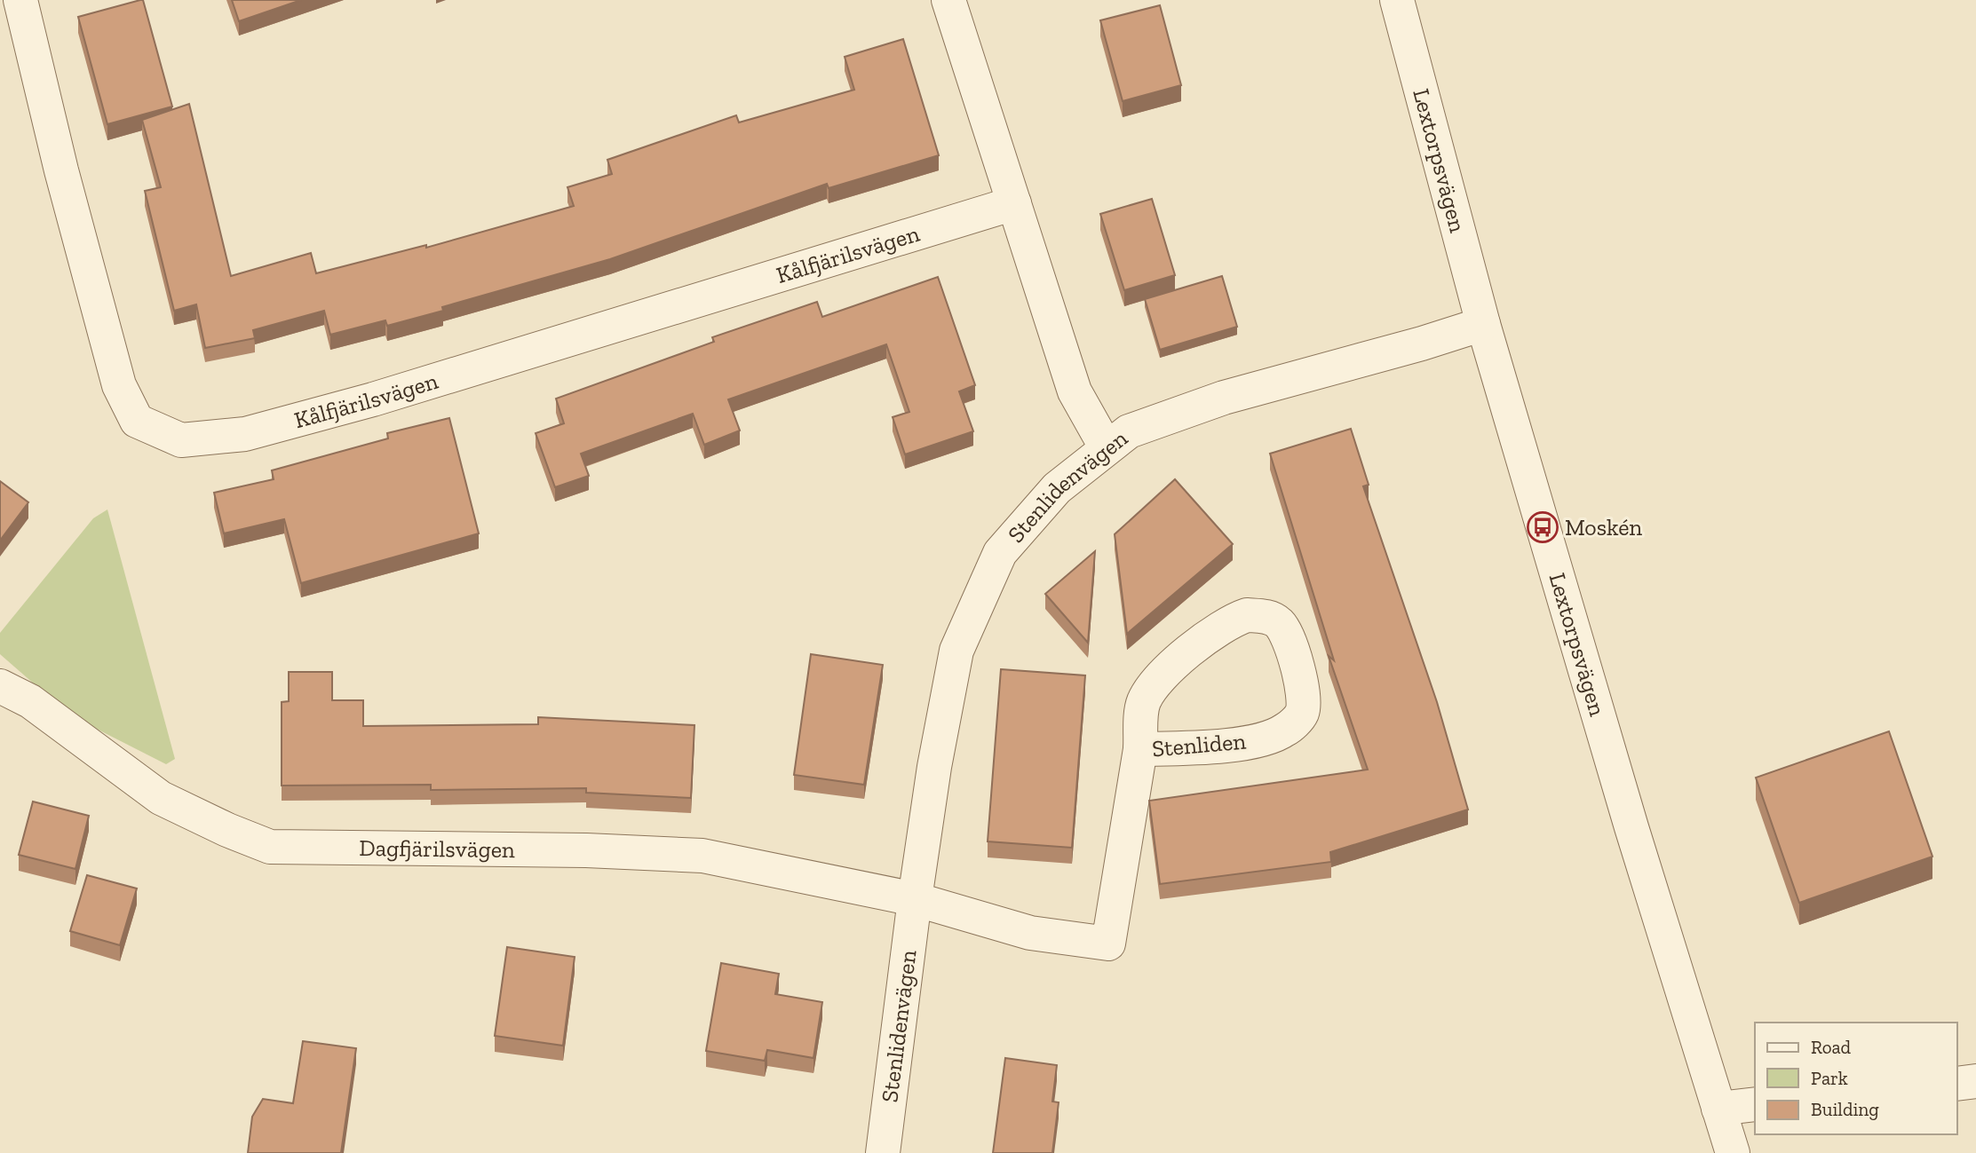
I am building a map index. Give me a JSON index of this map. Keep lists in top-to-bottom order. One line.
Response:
{"streets":{"street":["Lextorpsvägen","Kålfjärilsvägen","Stenlidenvägen","Stenliden","Dagfjärilsvägen"]},"crossings":[["Lextorpsvägen","Stenlidenvägen"],["Stenlidenvägen","Dagfjärilsvägen"]],"places":{"bus stop":["Moskén"]},"legend":["Road","Park","Building"]}
